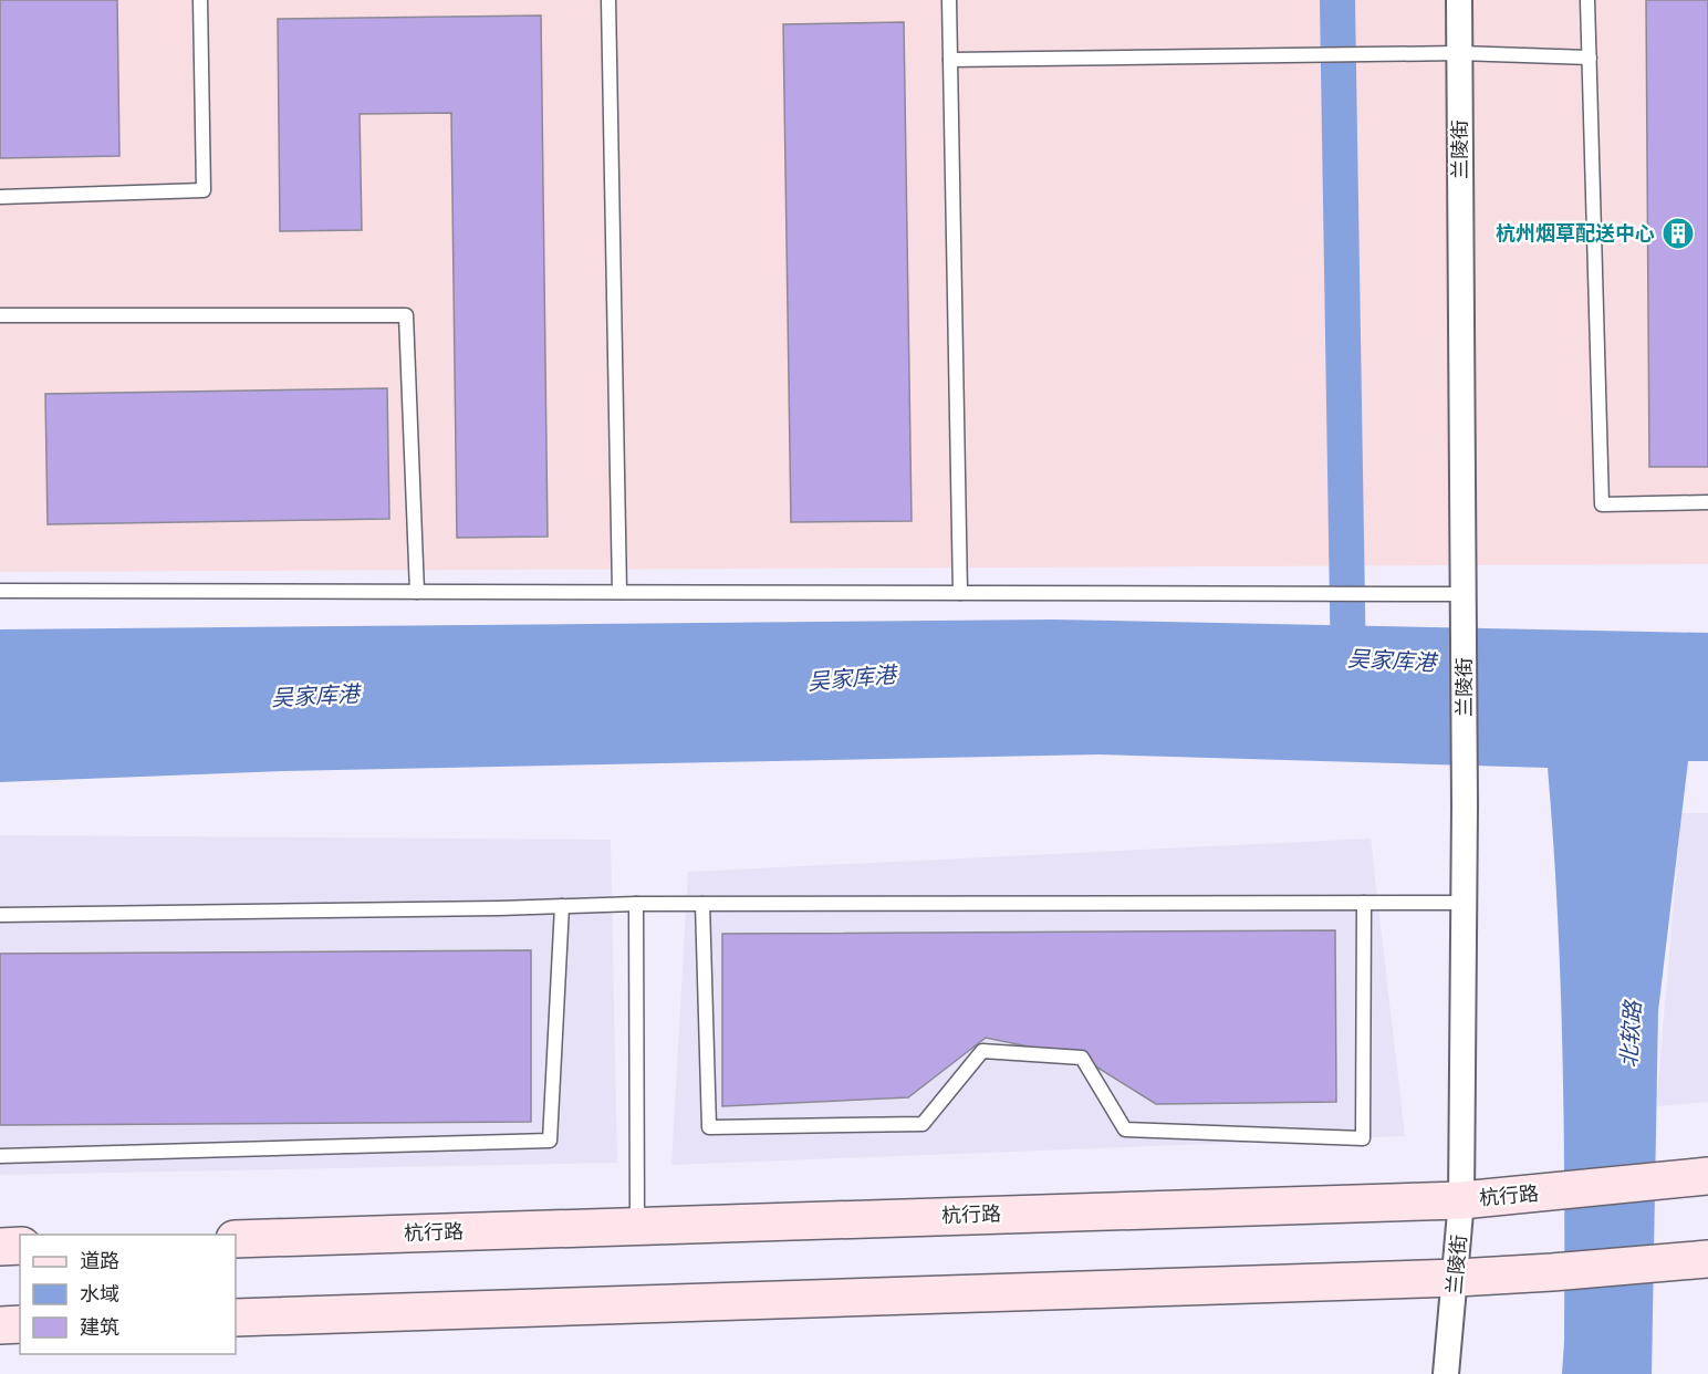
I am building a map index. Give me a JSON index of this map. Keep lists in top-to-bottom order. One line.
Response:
{"streets":{"main road":["杭行路"],"street":["兰陵街"]},"crossings":[["兰陵街","杭行路"]],"water":["吴家库港","北软路"],"places":{"building":["杭州烟草配送中心"]},"legend":["道路","水域","建筑"]}
